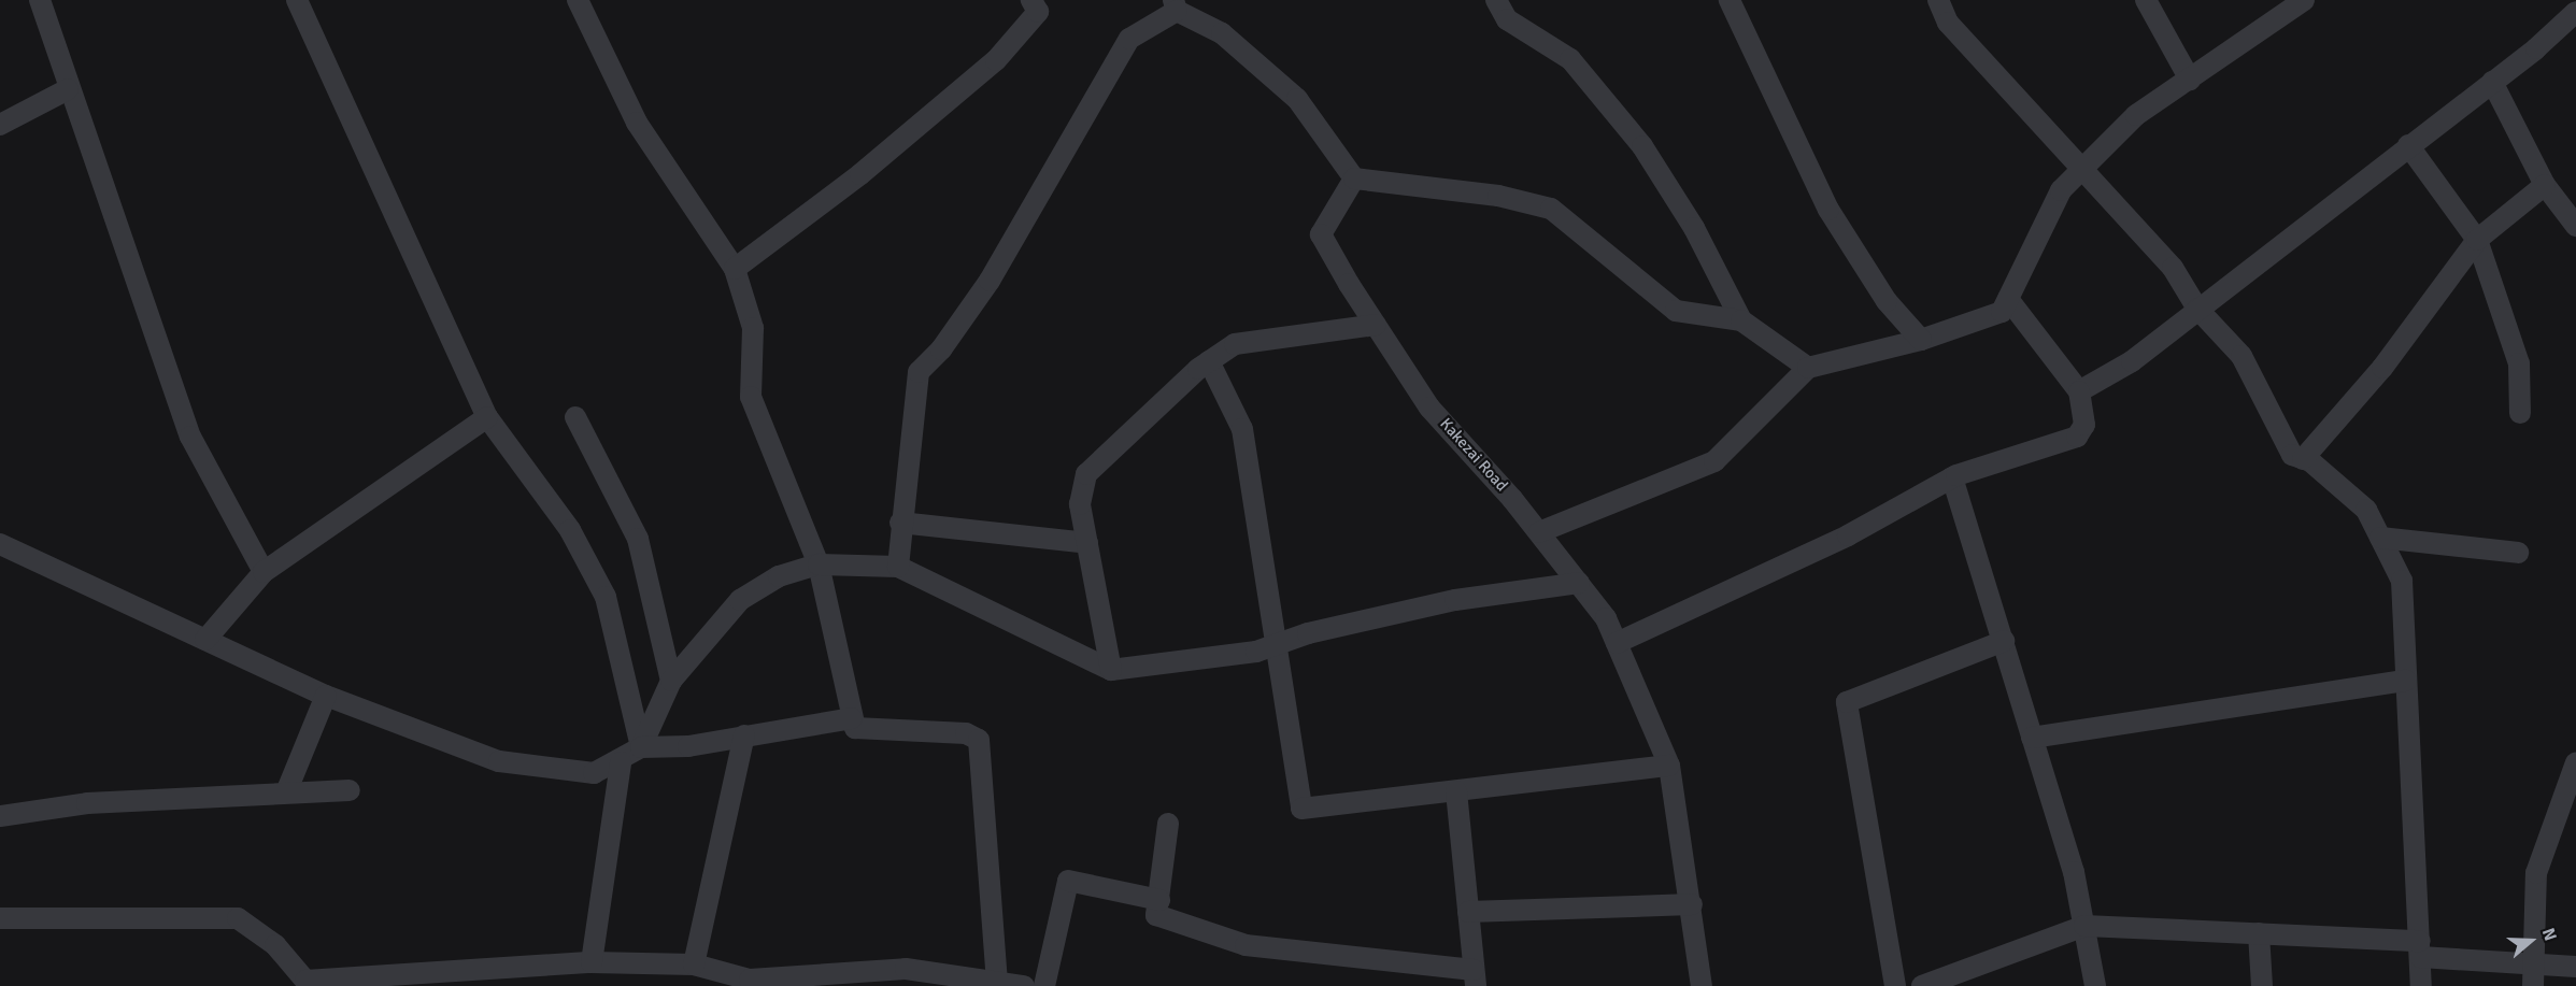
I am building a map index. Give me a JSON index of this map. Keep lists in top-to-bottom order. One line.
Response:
{"streets":{"street":["Kakezai Road"]},"north":"right"}
